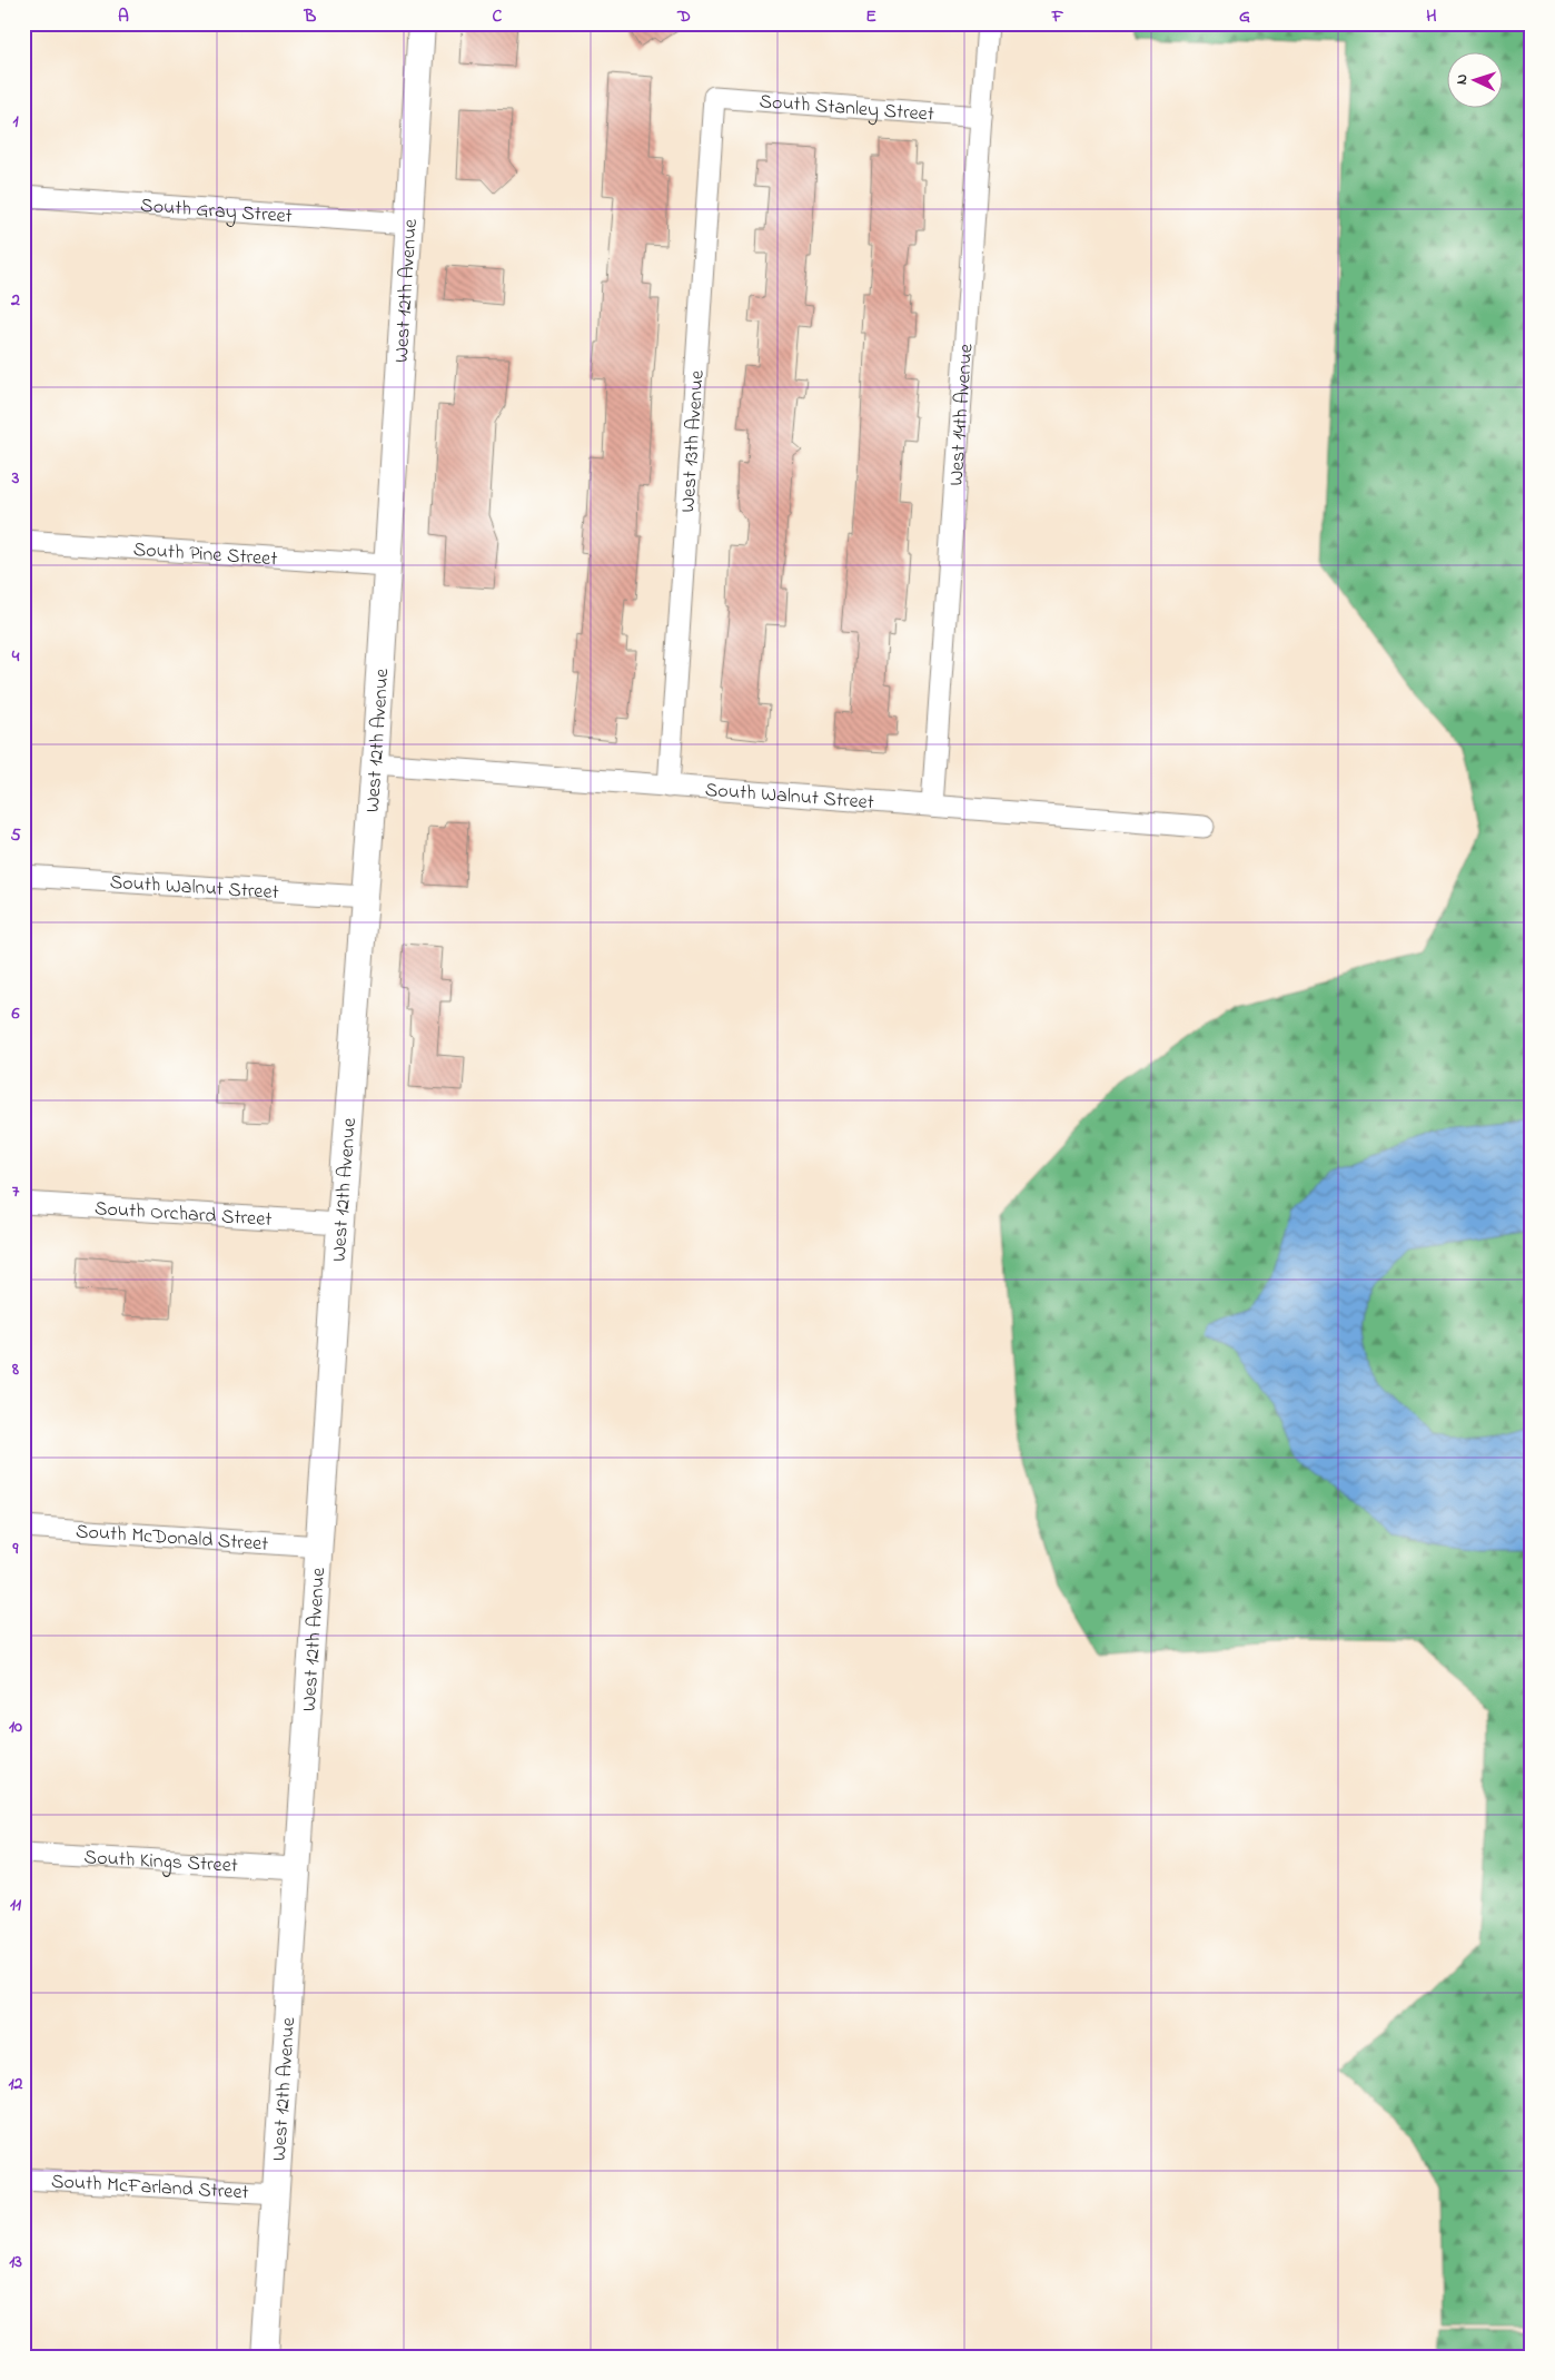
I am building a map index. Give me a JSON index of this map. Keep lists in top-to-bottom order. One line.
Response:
{"streets":{"main road":["West 12th Avenue"],"street":["South Stanley Street","South Gray Street","West 14th Avenue","West 13th Avenue","South Pine Street","South Walnut Street","South Orchard Street","South McDonald Street","South Kings Street","South McFarland Street"]},"crossings":[["South Stanley Street","West 14th Avenue"],["South Stanley Street","West 13th Avenue"],["South Gray Street","West 12th Avenue"],["West 12th Avenue","South Pine Street"],["West 12th Avenue","South Walnut Street"],["West 12th Avenue","South Orchard Street"],["West 12th Avenue","South McDonald Street"],["West 12th Avenue","South Kings Street"],["West 12th Avenue","South McFarland Street"],["West 14th Avenue","South Walnut Street"],["West 13th Avenue","South Walnut Street"]],"north":"left","grid":{"columns":["A","B","C","D","E","F","G","H"],"rows":["1","2","3","4","5","6","7","8","9","10","11","12","13"]}}
